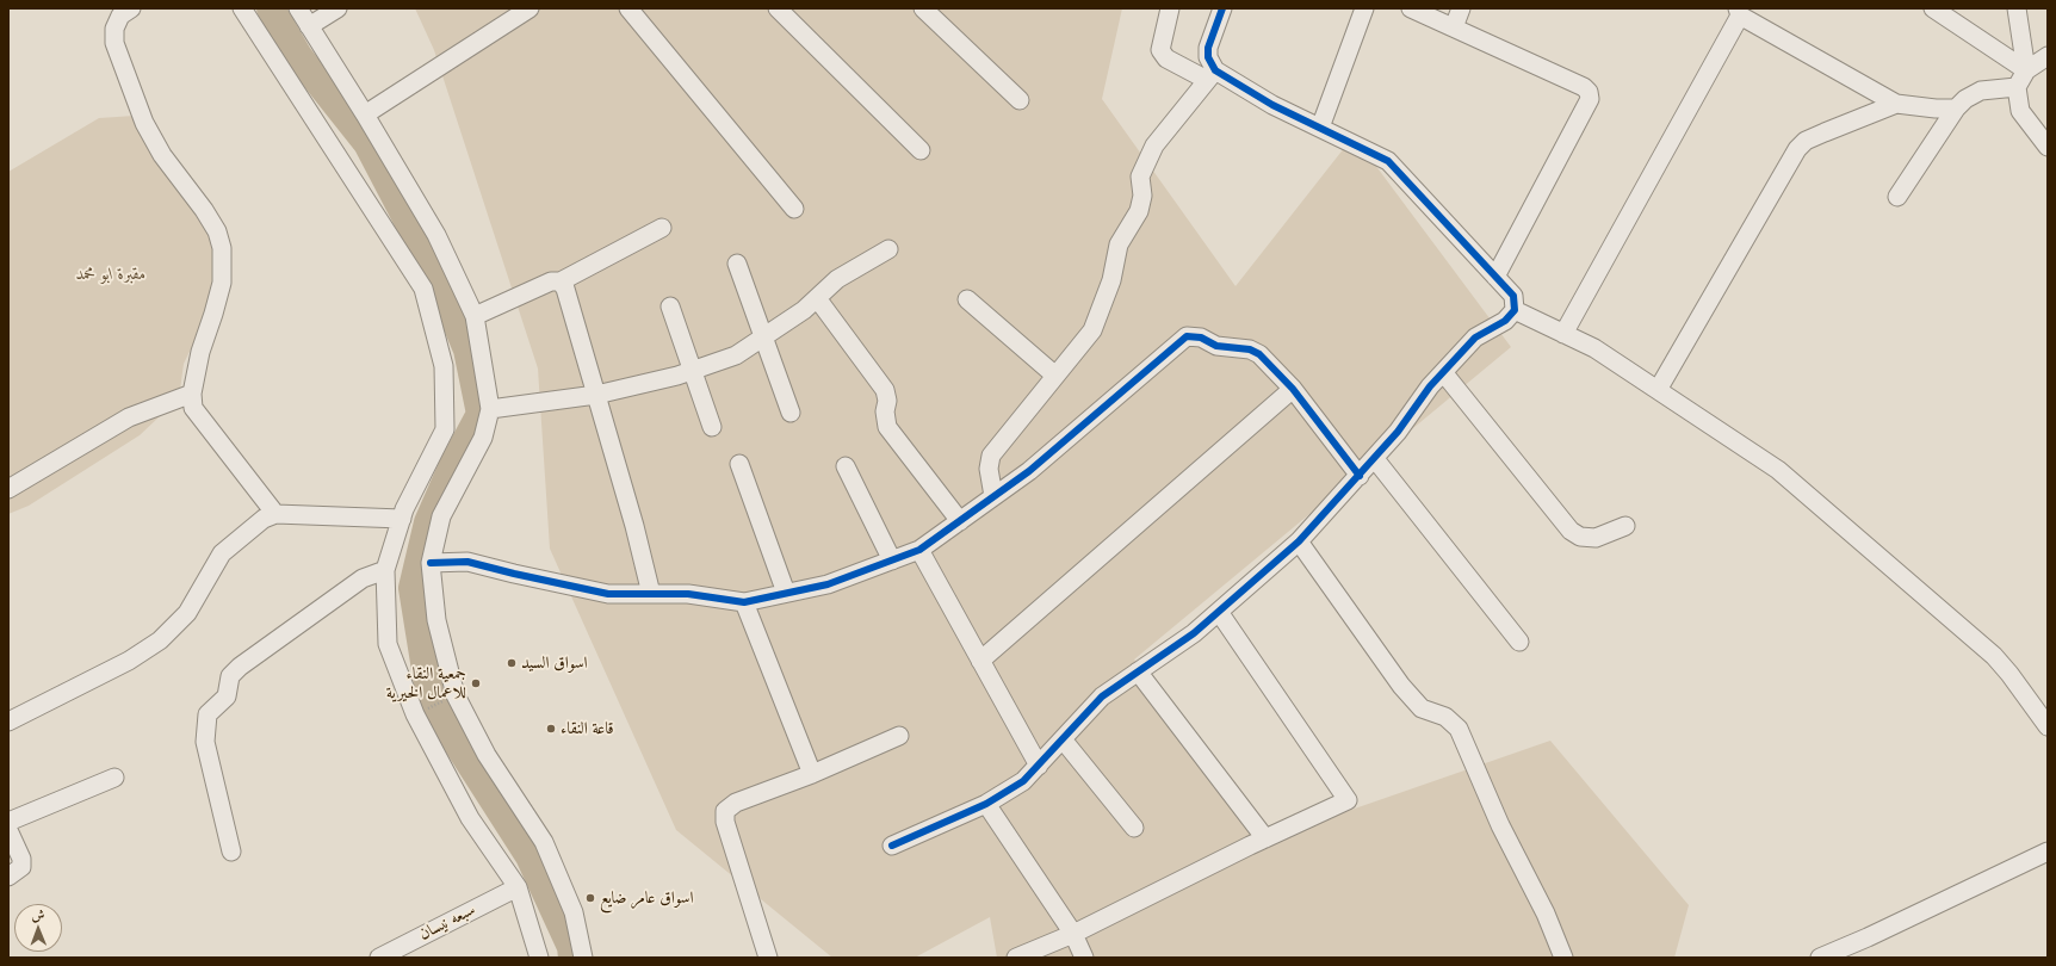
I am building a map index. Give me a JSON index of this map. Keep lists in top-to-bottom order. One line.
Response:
{"streets":{"street":["سبعه نيسان"]},"parks":["مقبرة ابو محمد"],"places":["اسواق السيد","جمعية النقاء للاعمال الخيرية","قاعة النقاء","اسواق عامر ضايع"],"north":"top"}
